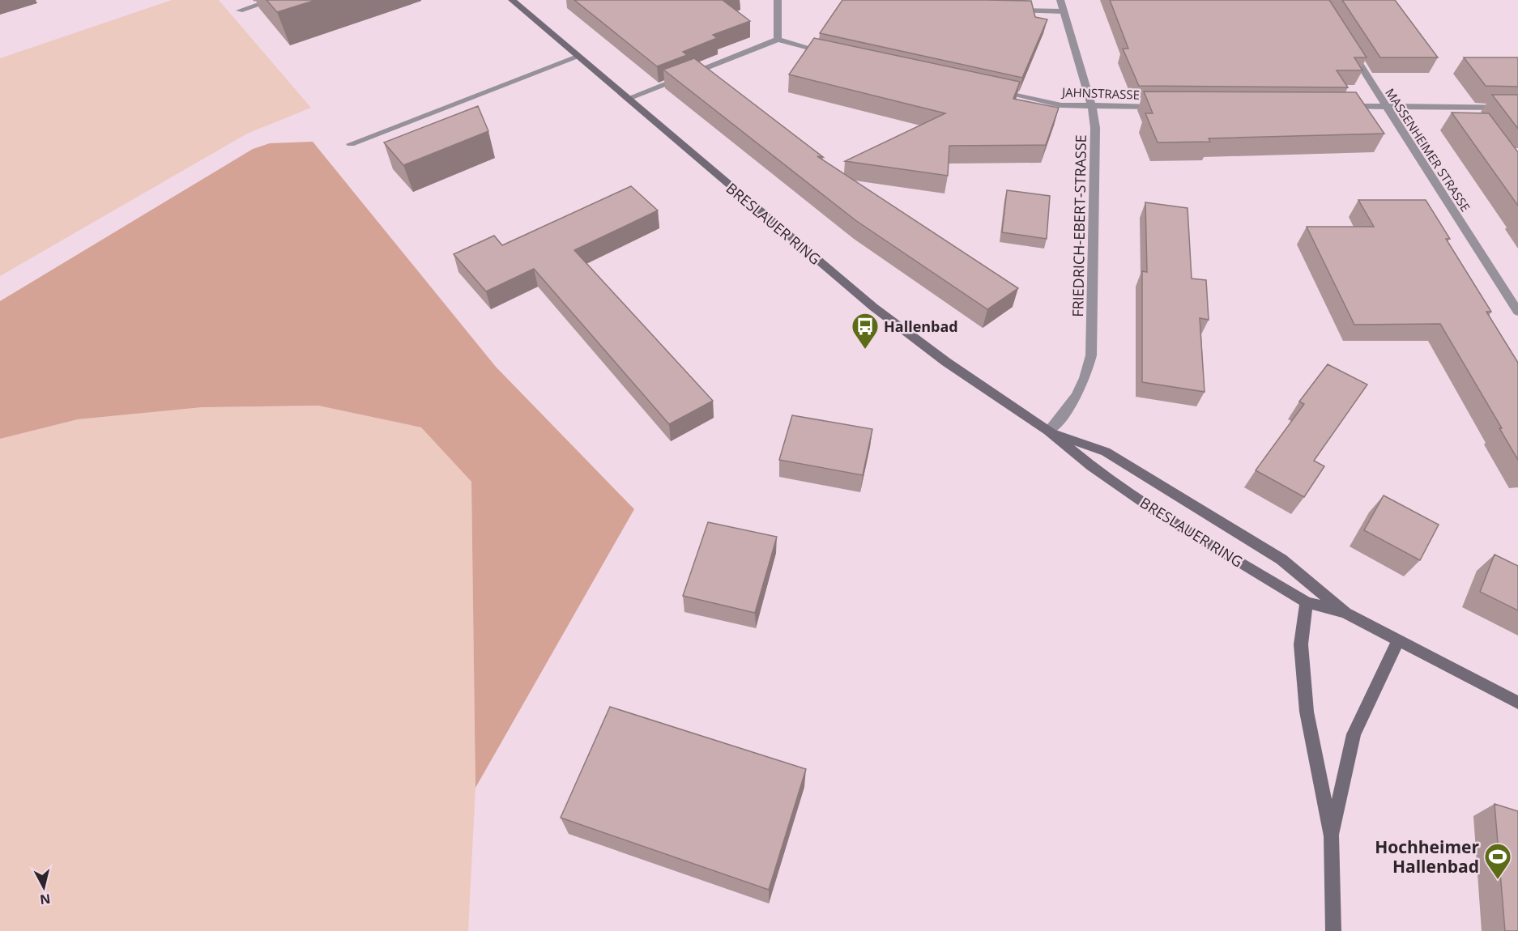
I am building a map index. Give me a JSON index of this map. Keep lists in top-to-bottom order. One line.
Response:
{"streets":{"main road":["BRESLAUER RING"],"street":["JAHNSTRASSE","MASSENHEIMER STRASSE","FRIEDRICH-EBERT-STRASSE"]},"crossings":[["JAHNSTRASSE","FRIEDRICH-EBERT-STRASSE"],["BRESLAUER RING","FRIEDRICH-EBERT-STRASSE"]],"places":{"bus stop":["Hallenbad"],"sports":["Hochheimer Hallenbad"]},"north":"bottom"}
